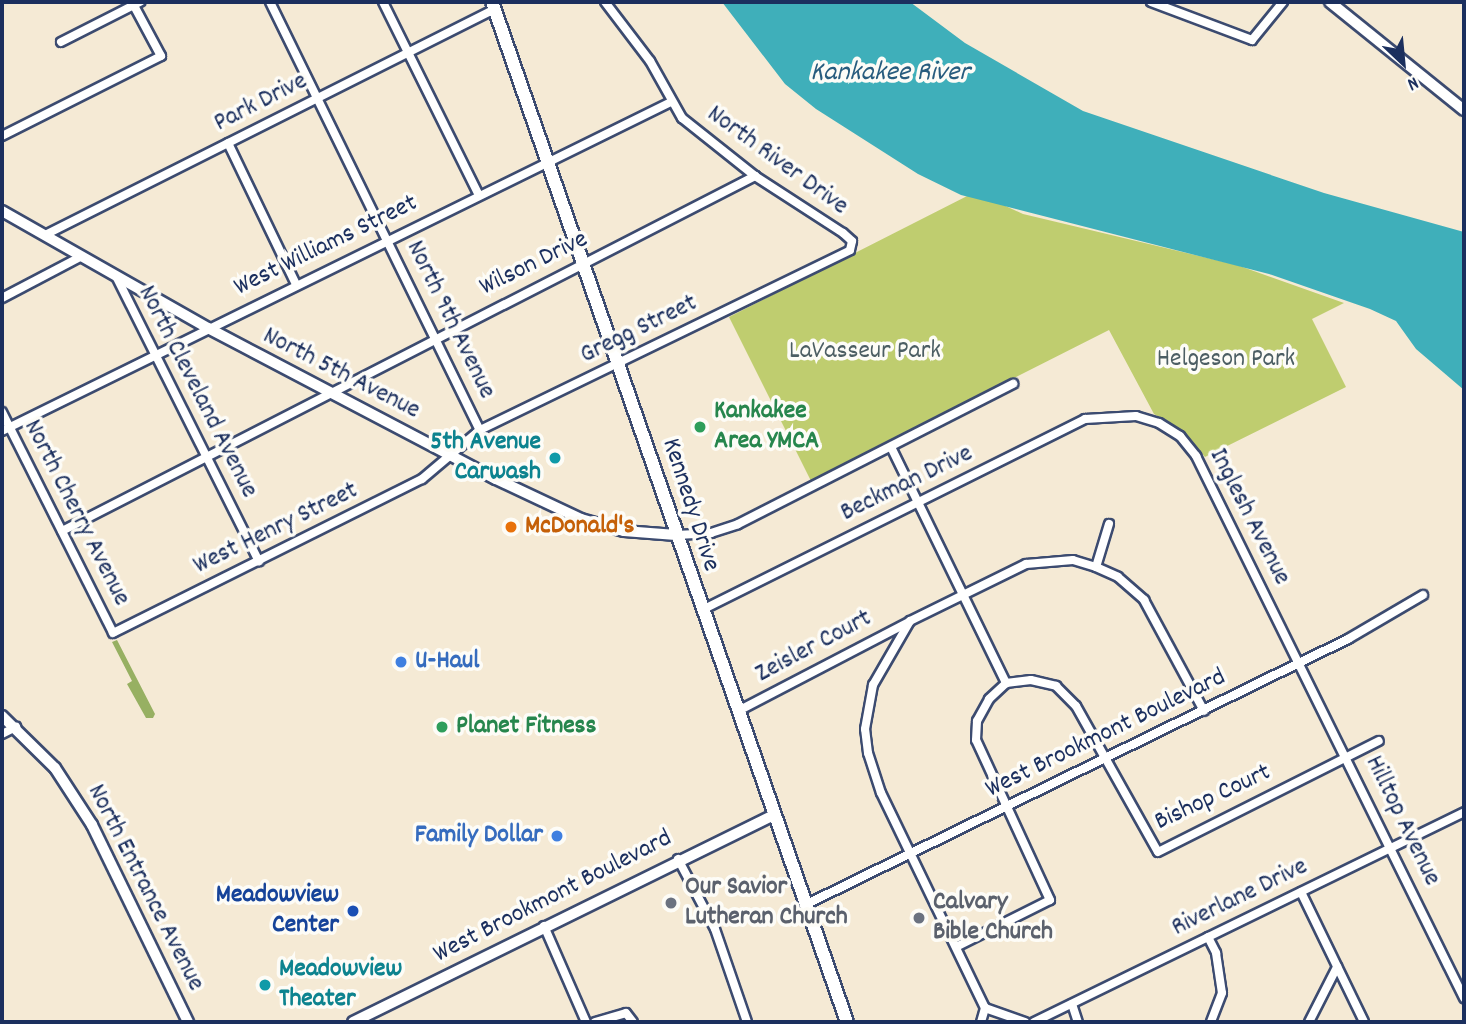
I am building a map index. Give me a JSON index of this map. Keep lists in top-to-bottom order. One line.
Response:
{"streets":{"main road":["Kennedy Drive","West Brookmont Boulevard","North Entrance Avenue"],"street":["Park Drive","North River Drive","West Williams Street","Wilson Drive","North 9th Avenue","Gregg Street","North 5th Avenue","North Cleveland Avenue","Beckman Drive","North Cherry Avenue","Inglesh Avenue","West Henry Street","Zeisler Court","Bishop Court","Hilltop Avenue","Riverlane Drive"]},"crossings":[["Park Drive","North 9th Avenue"],["Park Drive","North 5th Avenue"],["Park Drive","Kennedy Drive"],["North River Drive","West Williams Street"],["North River Drive","Wilson Drive"],["North River Drive","Gregg Street"],["West Williams Street","North 9th Avenue"],["West Williams Street","North 5th Avenue"],["West Williams Street","North Cleveland Avenue"],["West Williams Street","Kennedy Drive"],["West Williams Street","North Cherry Avenue"],["Wilson Drive","North 9th Avenue"],["Wilson Drive","North 5th Avenue"],["Wilson Drive","North Cleveland Avenue"],["Wilson Drive","Kennedy Drive"],["Wilson Drive","North Cherry Avenue"],["North 9th Avenue","Gregg Street"],["Gregg Street","North 5th Avenue"],["Gregg Street","Kennedy Drive"],["Gregg Street","West Henry Street"],["North 5th Avenue","North Cleveland Avenue"],["North 5th Avenue","Kennedy Drive"],["North 5th Avenue","West Henry Street"],["North Cleveland Avenue","West Henry Street"],["Beckman Drive","Kennedy Drive"],["Beckman Drive","Inglesh Avenue"],["Kennedy Drive","Zeisler Court"],["Kennedy Drive","West Brookmont Boulevard"],["North Cherry Avenue","West Henry Street"],["Inglesh Avenue","West Brookmont Boulevard"],["Inglesh Avenue","Hilltop Avenue"],["Zeisler Court","West Brookmont Boulevard"],["West Brookmont Boulevard","Bishop Court"],["West Brookmont Boulevard","Hilltop Avenue"],["Bishop Court","Hilltop Avenue"],["Hilltop Avenue","Riverlane Drive"]],"water":["Kankakee River"],"parks":["LaVasseur Park","Helgeson Park"],"places":["Kankakee Area YMCA","5th Avenue Carwash","McDonald's","U-Haul","Planet Fitness","Family Dollar","Our Savior Lutheran Church","Meadowview Center","Calvary Bible Church","Meadowview Theater"],"north":"bottom right"}
